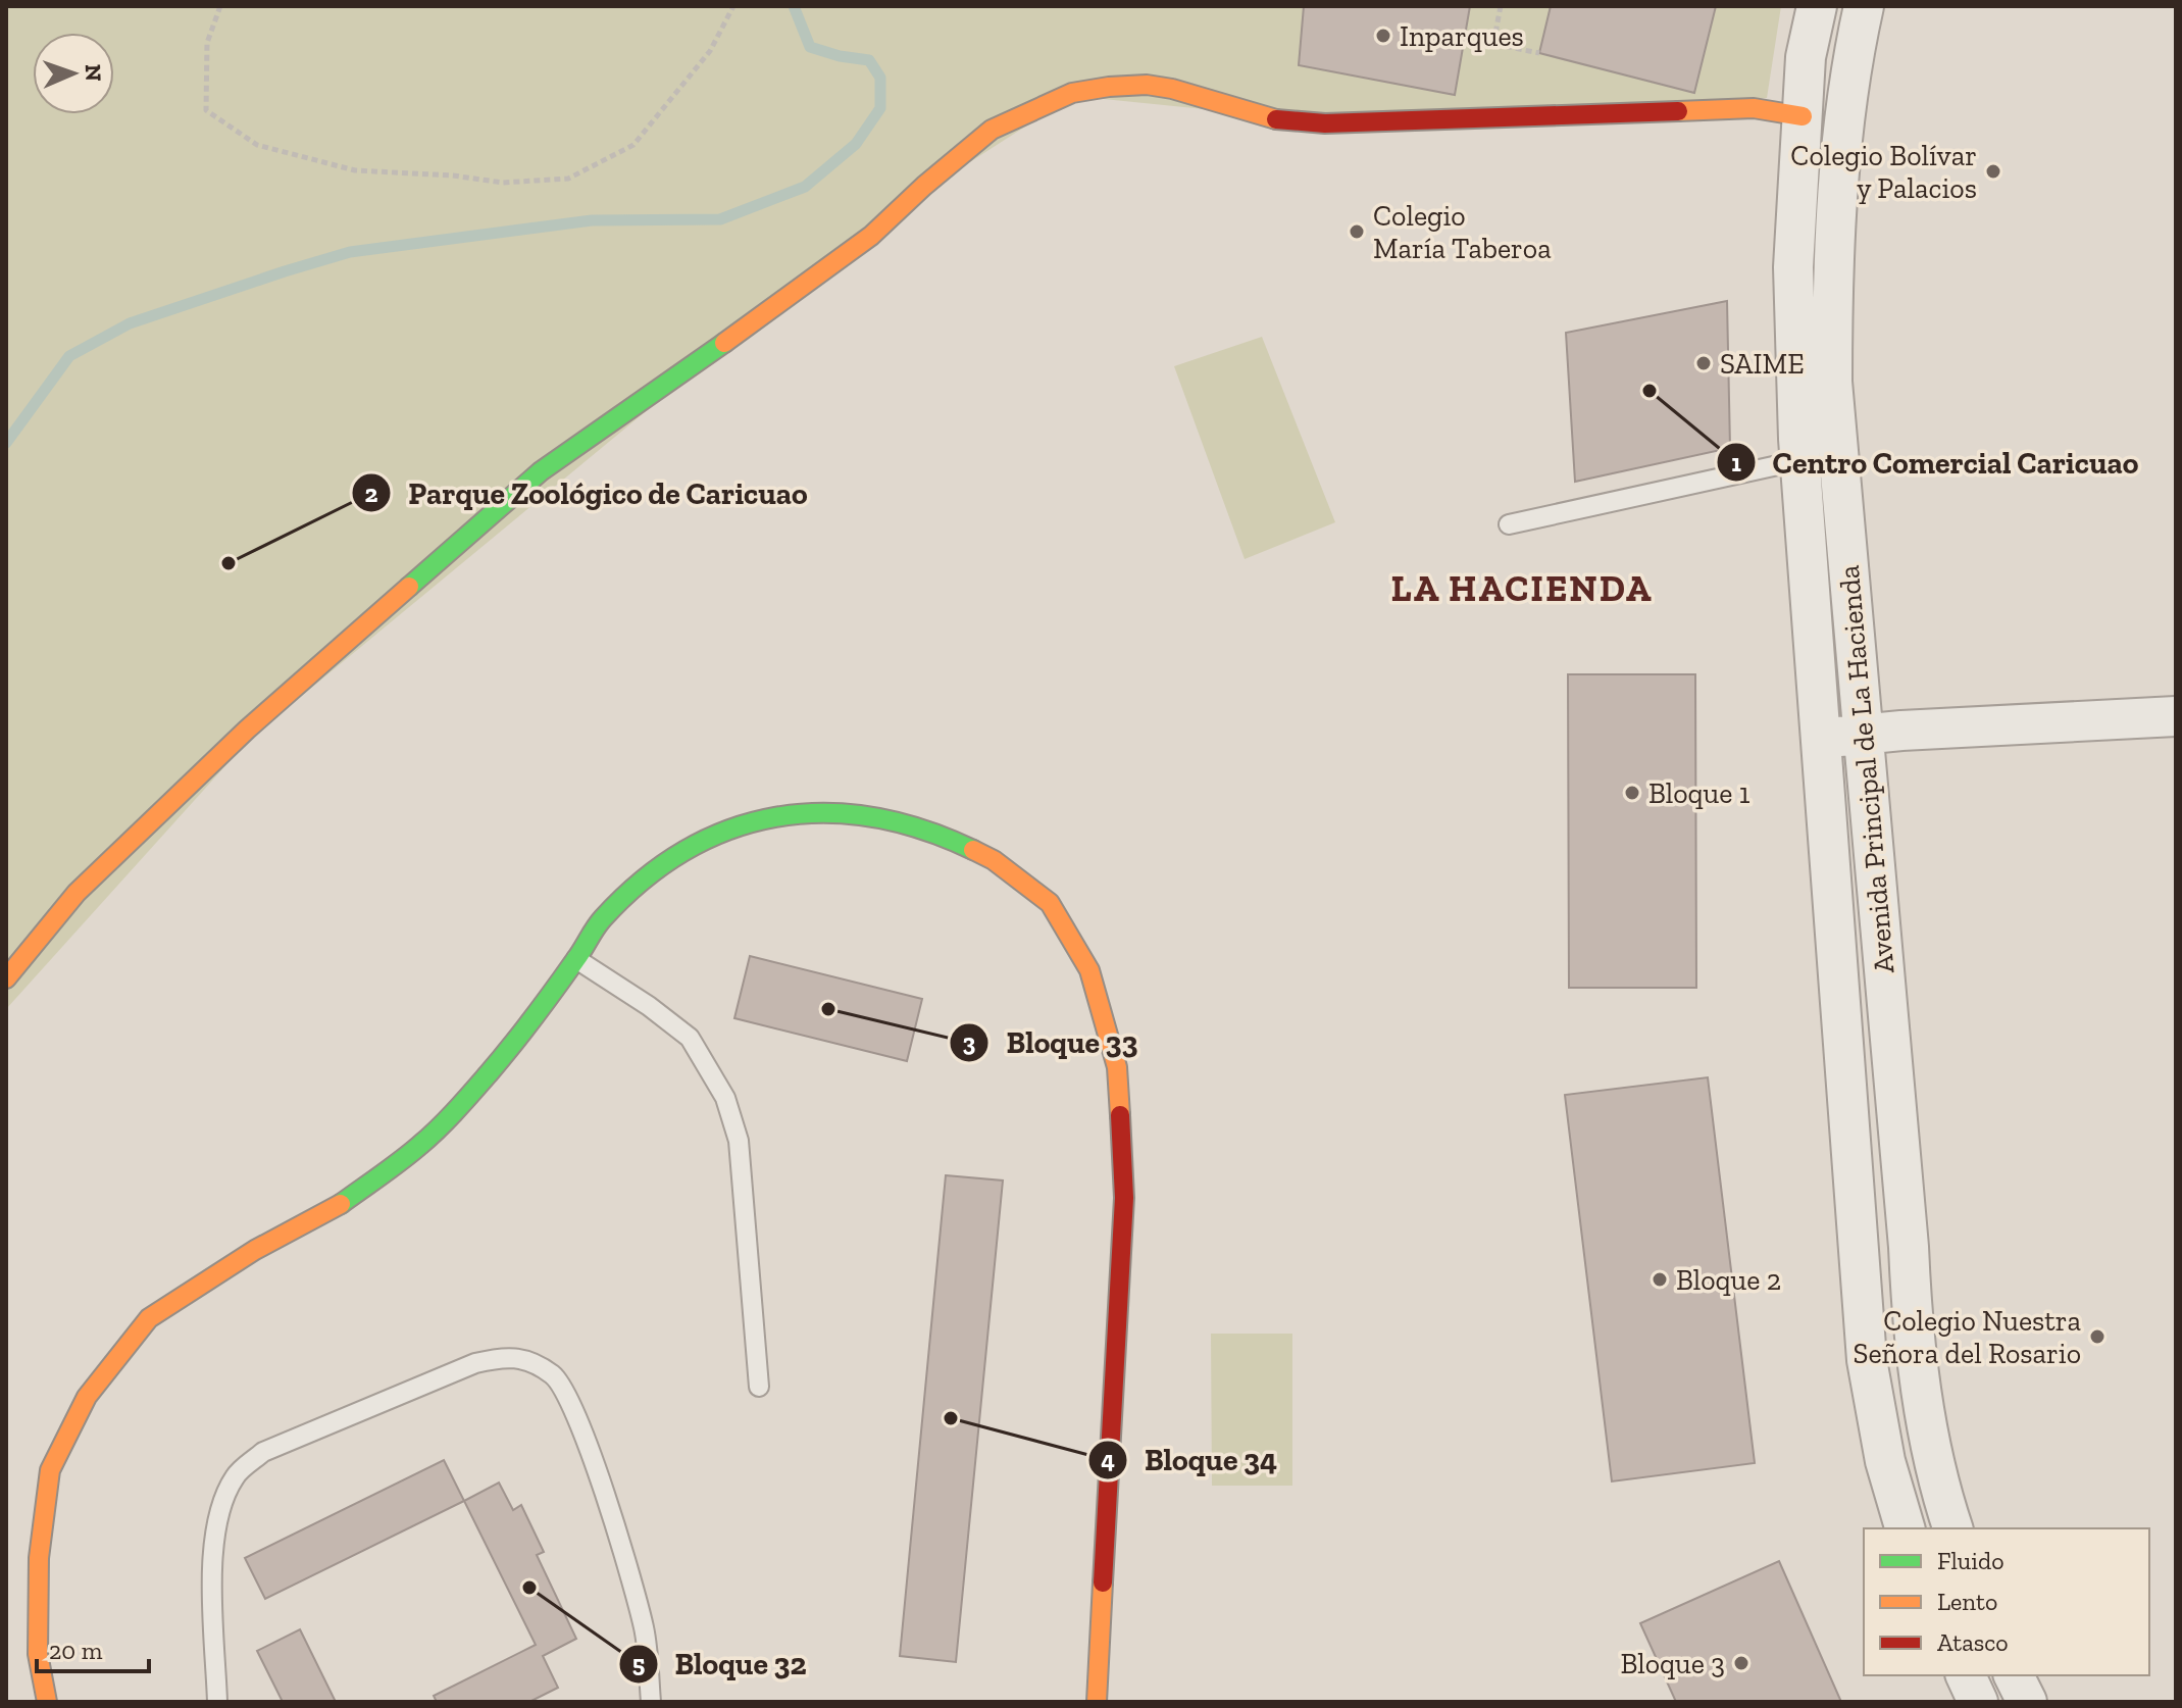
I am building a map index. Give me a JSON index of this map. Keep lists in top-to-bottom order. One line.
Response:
{"streets":{"street":["Avenida Principal de La Hacienda"]},"districts":["LA HACIENDA"],"places":["Inparques","Colegio Bolívar y Palacios","Colegio María Taberoa","SAIME","Centro Comercial Caricuao","Parque Zoológico de Caricuao","Bloque 1","Bloque 33","Bloque 2","Colegio Nuestra Señora del Rosario","Bloque 34","Bloque 32","Bloque 3"],"legend":["Fluido","Lento","Atasco"],"scale_bar":"20 m","north":"right"}
